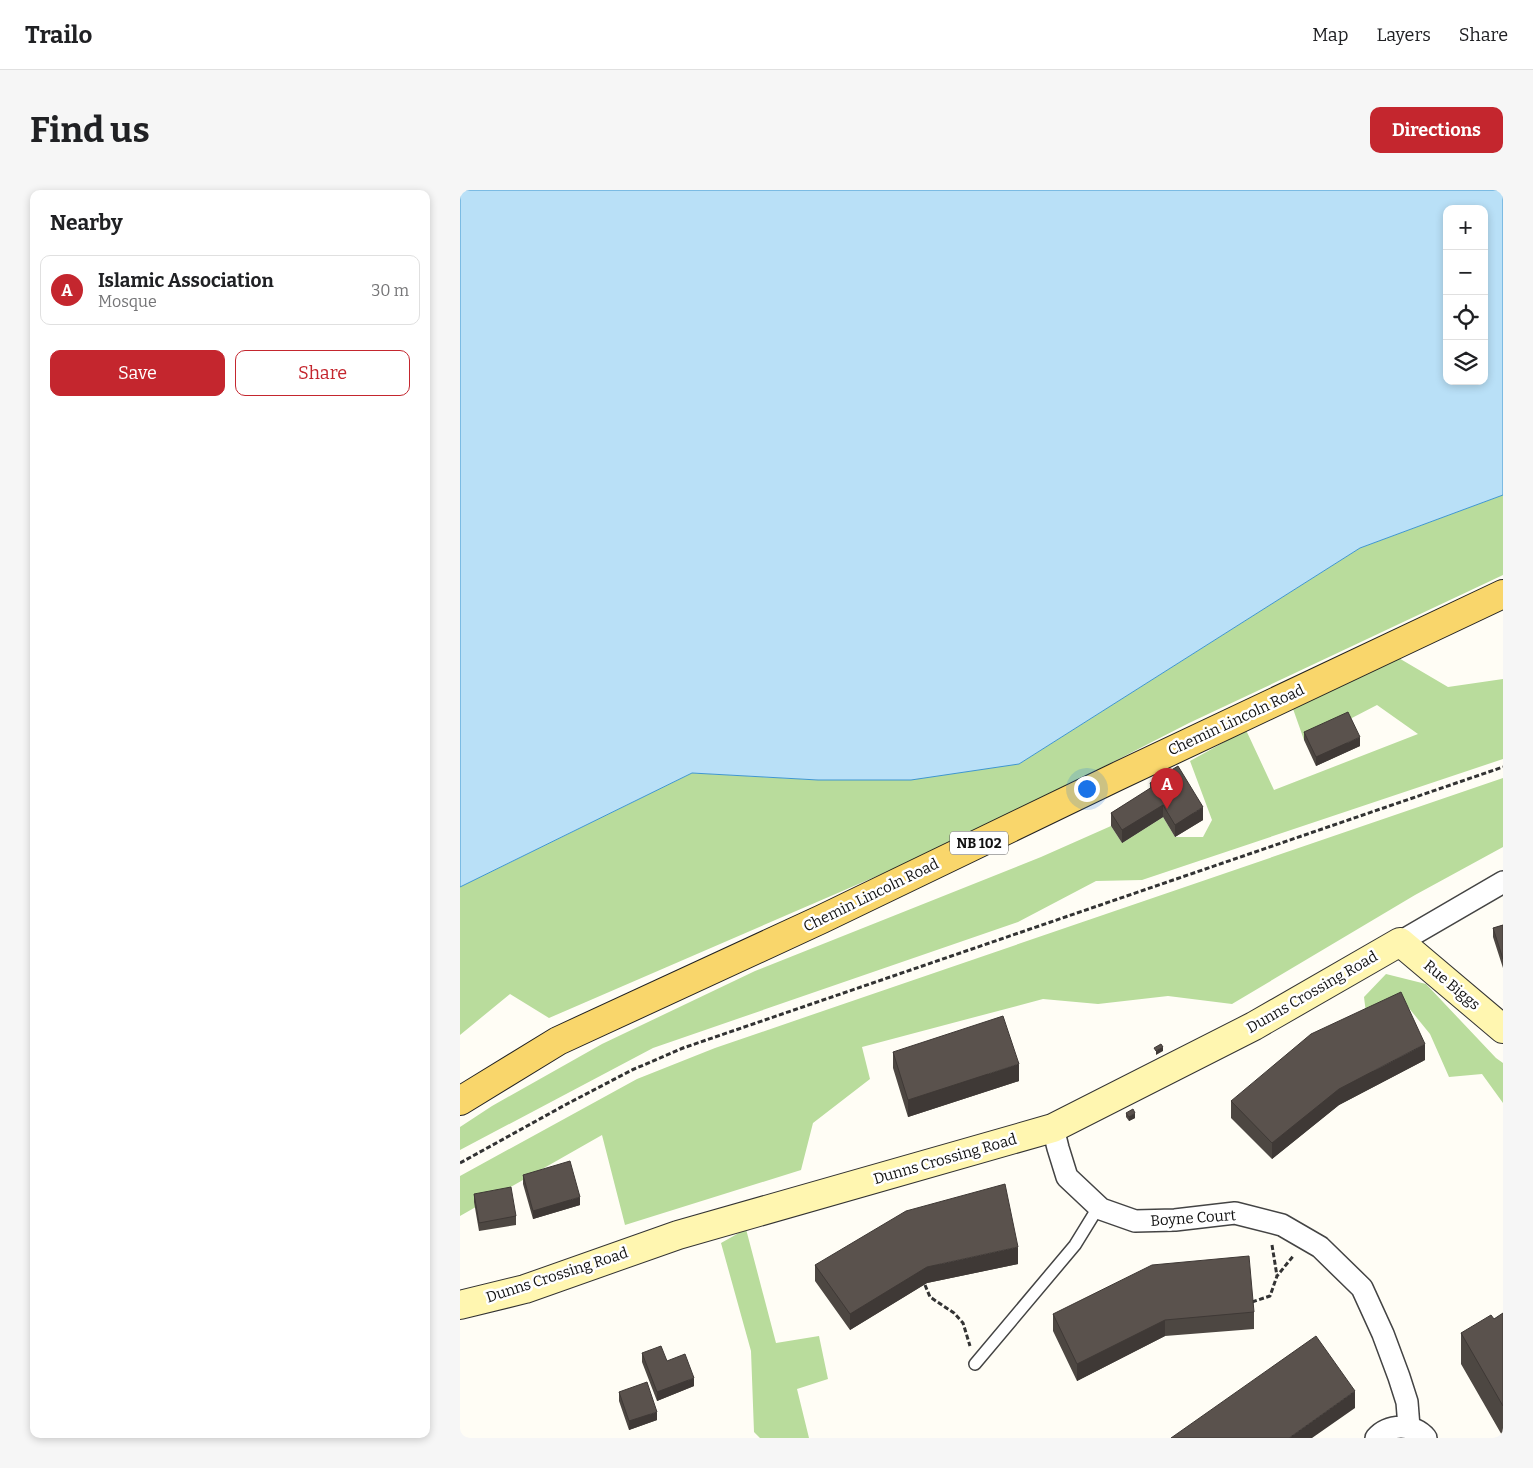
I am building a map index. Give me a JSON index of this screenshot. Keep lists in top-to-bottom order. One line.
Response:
{"streets":{"main road":["Chemin Lincoln Road","NB 102"],"street":["Rue Biggs","Dunns Crossing Road","Boyne Court"]},"crossings":[["Rue Biggs","Dunns Crossing Road"],["Dunns Crossing Road","Boyne Court"]],"page":{"header":"Trailo","nav":["Map","Layers","Share"],"buttons":["Directions",["Save","Share"]],"title":"Find us","heading":"Nearby","map_buttons":["+","−"],"list":[{"mark":"A","name":"Islamic Association","note":"Mosque","value":"30 m"}],"pins":"A"}}
